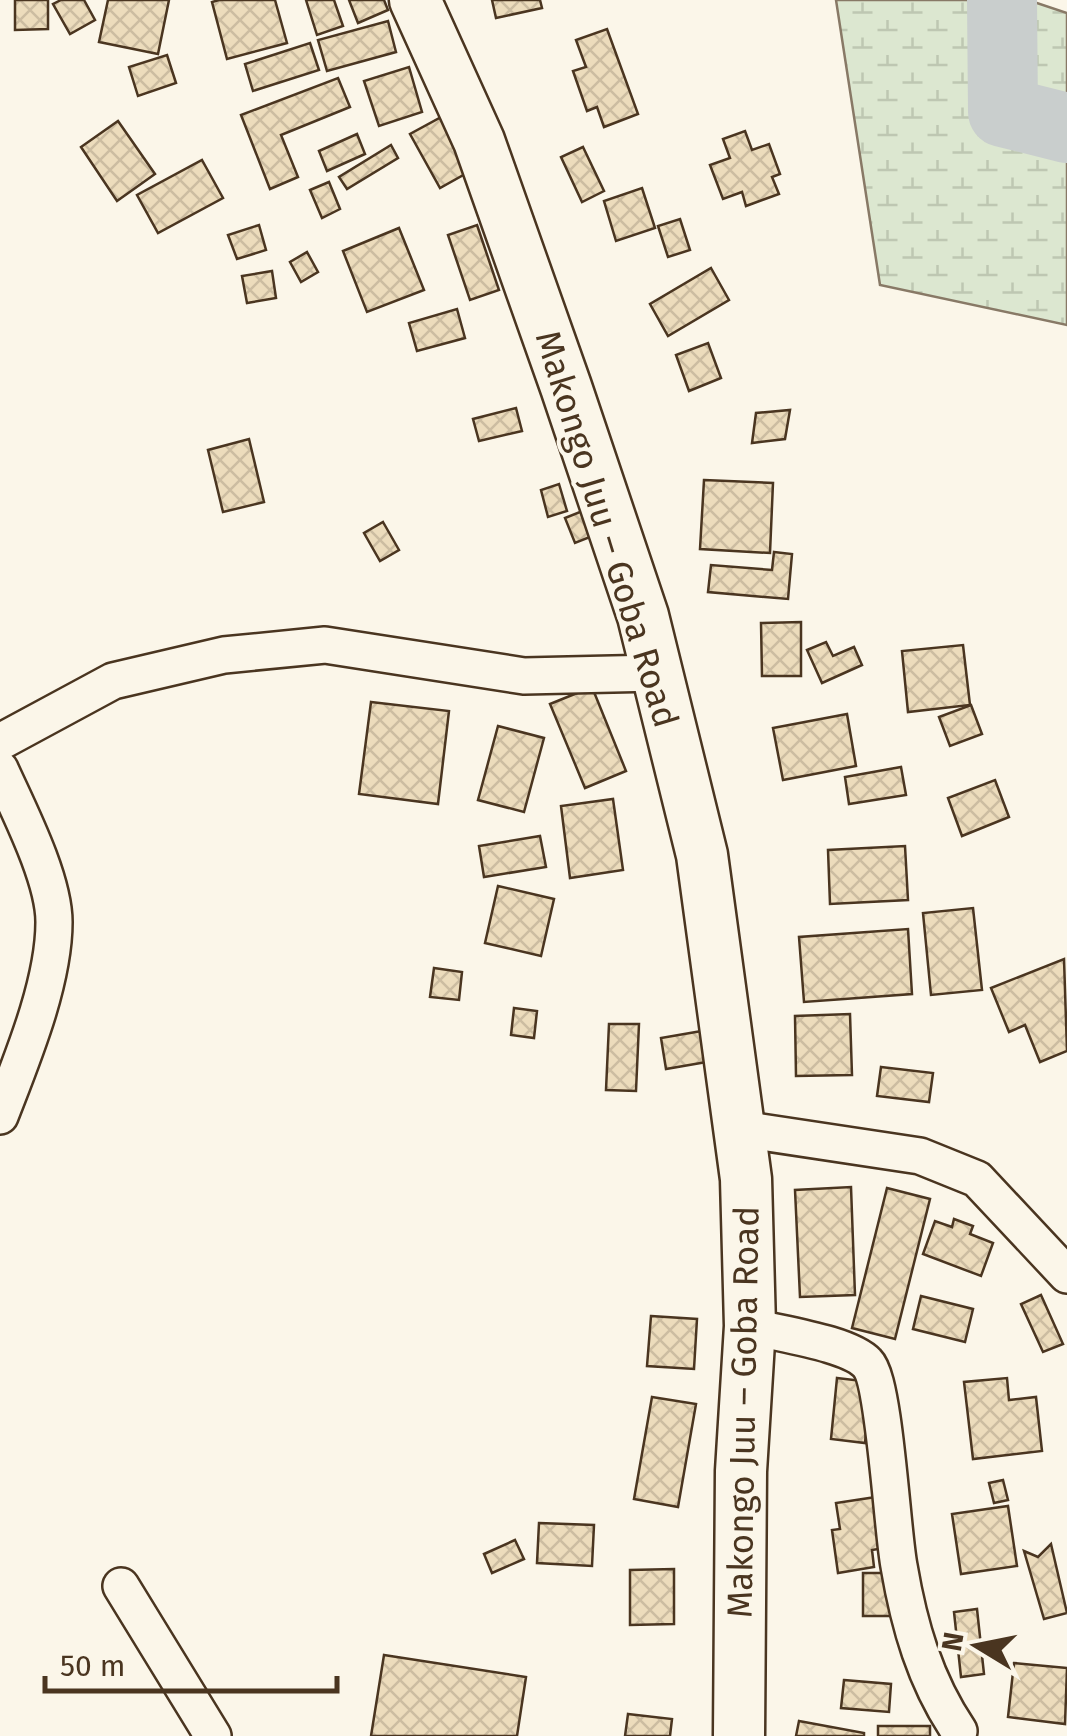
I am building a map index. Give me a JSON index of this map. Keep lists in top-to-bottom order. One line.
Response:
{"streets":{"street":["Makongo Juu – Goba Road"]},"scale_bar":"50 m","north":"left"}
